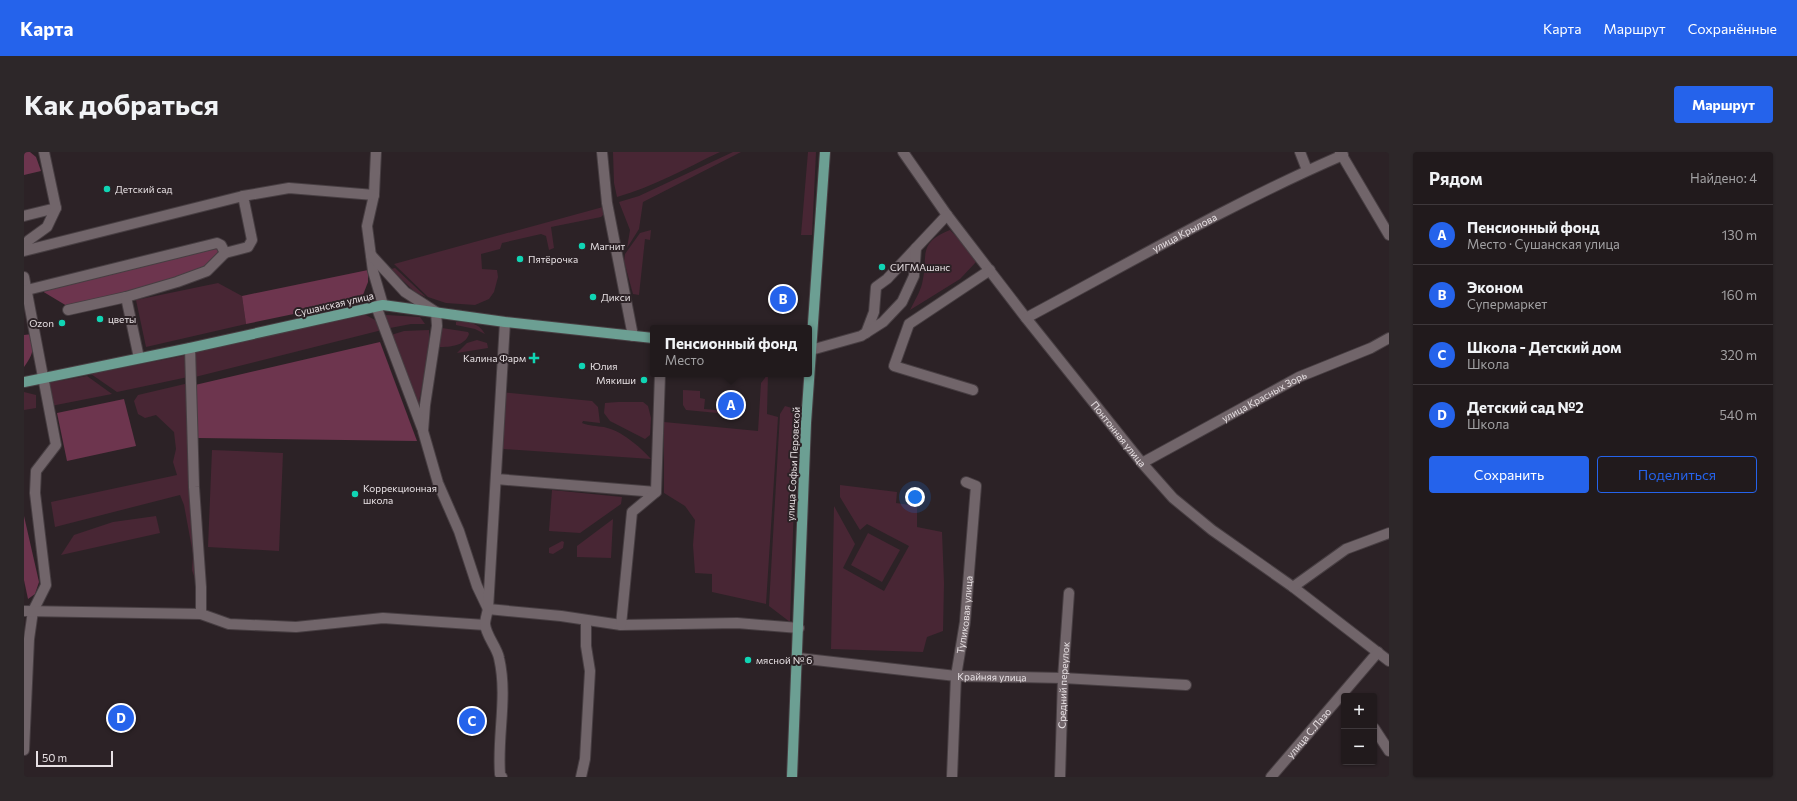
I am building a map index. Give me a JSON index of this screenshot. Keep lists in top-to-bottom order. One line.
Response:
{"streets":{"main road":["Сушанская улица","улица Софьи Перовской"],"street":["улица Крылова","улица Красных Зорь","Понтонная улица","Тупиковая улица","Крайняя улица","Средний переулок","улица С.Лазо"]},"crossings":[["улица Крылова","Понтонная улица"],["улица Красных Зорь","Понтонная улица"],["Понтонная улица","улица С.Лазо"],["улица Софьи Перовской","Крайняя улица"],["Тупиковая улица","Крайняя улица"],["Крайняя улица","Средний переулок"]],"places":{"other":["Детский сад","Магнит","Пятёрочка","СИГМАшанс","Дикси","цветы","Ozon","Юлия","Мякиши","Коррекционная школа","мясной № 6"],"health":["Калина Фарм"]},"scale_bar":"50 m","page":{"header":"Карта","nav":["Карта","Маршрут","Сохранённые"],"buttons":["Маршрут",["Сохранить","Поделиться"]],"title":"Как добраться","heading":["Рядом","Найдено: 4"],"list":[{"mark":"A","name":"Пенсионный фонд","note":"Место · Сушанская улица","value":"130 m"},{"mark":"B","name":"Эконом","note":"Супермаркет","value":"160 m"},{"mark":"C","name":"Школа - Детский дом","note":"Школа","value":"320 m"},{"mark":"D","name":"Детский сад №2","note":"Школа","value":"540 m"}],"pins":["B","A","D","C"],"popup":["Пенсионный фонд","Место"],"map_buttons":["+","−"],"scale":"50 m"}}
